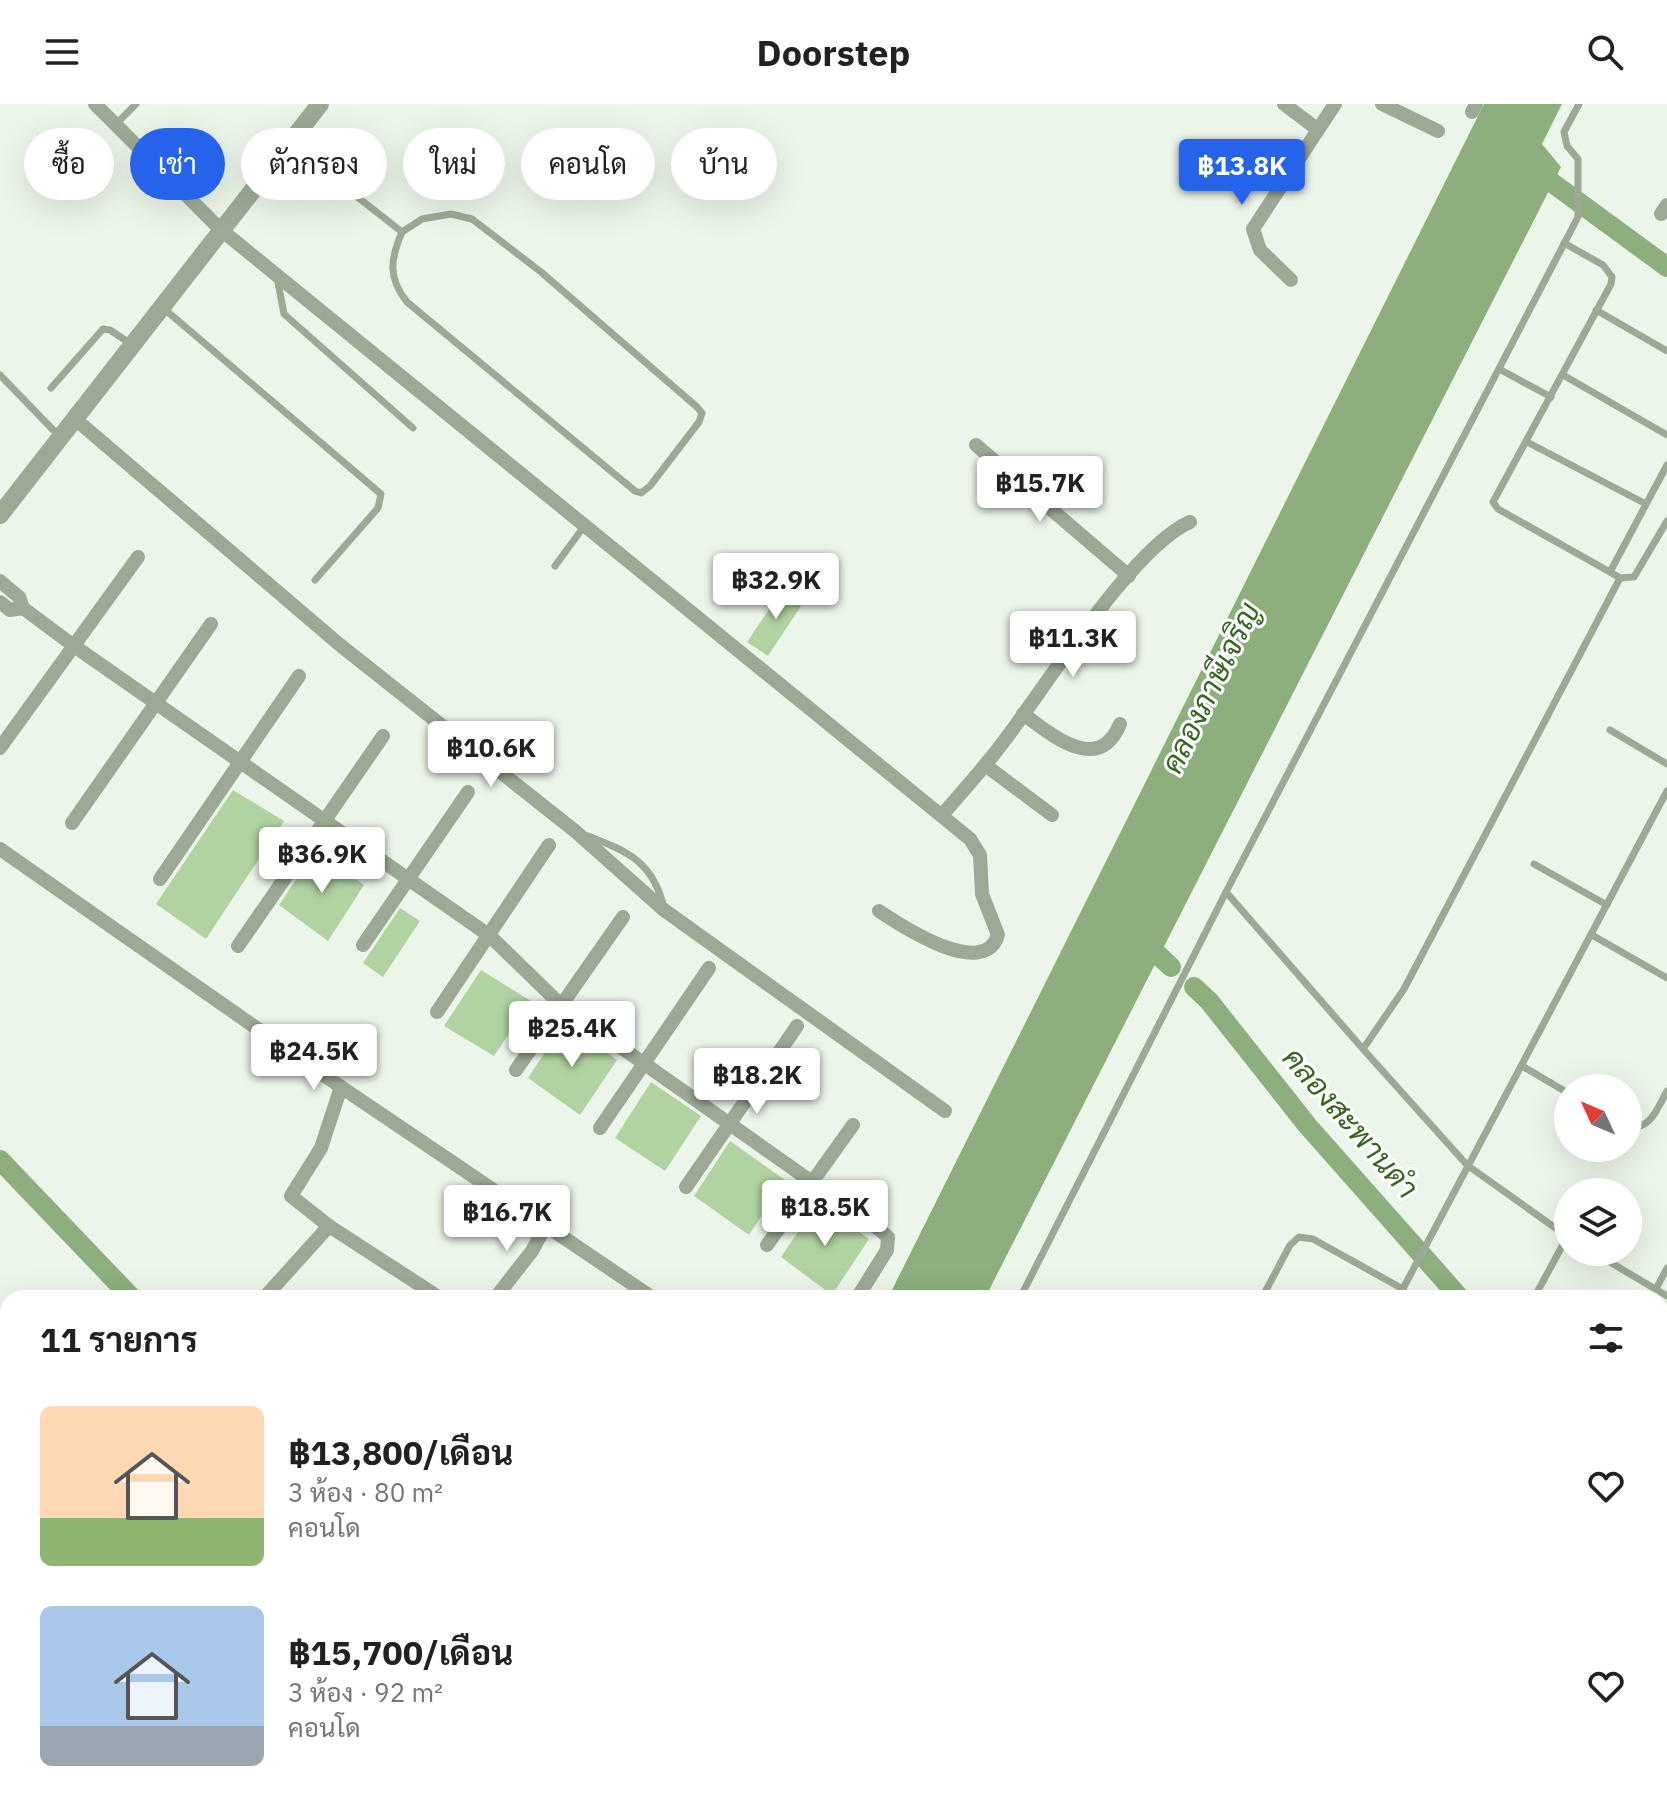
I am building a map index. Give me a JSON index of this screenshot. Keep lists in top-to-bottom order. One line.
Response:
{"water":["คลองภาษีเจริญ","คลองสะพานดำ"],"north":"top left","page":{"header":"Doorstep","chip":["ซื้อ","เช่า","ตัวกรอง","ใหม่","คอนโด","บ้าน"],"price":["฿13.8K","฿15.7K","฿32.9K","฿11.3K","฿10.6K","฿36.9K","฿25.4K","฿24.5K","฿18.2K","฿18.5K","฿16.7K"],"heading":"11 รายการ","list":[{"name":"฿13,800/เดือน","note":"3 ห้อง · 80 m² · คอนโด"},{"name":"฿15,700/เดือน","note":"3 ห้อง · 92 m² · คอนโด"}]}}
